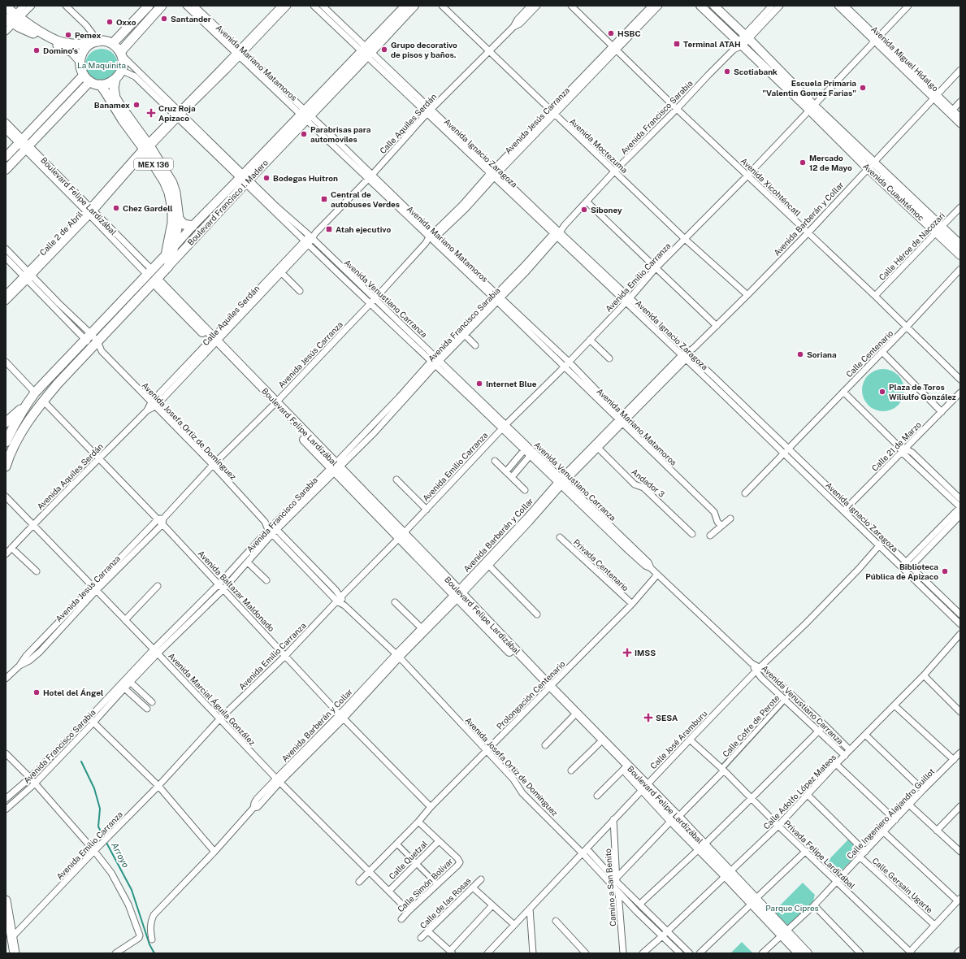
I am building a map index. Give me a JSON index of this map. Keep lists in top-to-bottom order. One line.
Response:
{"streets":{"main road":["MEX 136","Avenida Cuauhtémoc","Boulevard Felipe Lardizábal","Boulevard Francisco I. Madero"],"street":["Avenida Miguel Hidalgo","Avenida Mariano Matamoros","Avenida Francisco Sarabia","Avenida Jesús Carranza","Calle Aquiles Serdán","Avenida Moctezuma","Avenida Ignacio Zaragoza","Avenida Xicohténcatl","Avenida Barberán y Collar","Calle 2 de Abril","Calle Héroe de Nacozari","Avenida Emilio Carranza","Avenida Venustiano Carranza","Calle Centenario","Avenida Josefa Ortiz de Domínguez","Calle 21 de Marzo","Avenida Aquiles Serdán","Andador 3","Privada Centenario","Avenida Baltazar Maldonado","Prolongación Centenario","Avenida Marcial Águila González","Calle Cofre de Perote","Calle José Aramburu","Calle Adolfo López Mateos","Calle Ingeniero Alejandro Guillot","Privada Felipe Lardizábal","Calle Quetzal","Calle Simón Bolívar","Calle Gersaín Ugarte","Camino a San Benito","Calle de las Rosas"]},"crossings":[["Avenida Miguel Hidalgo","Avenida Barberán y Collar"],["Avenida Miguel Hidalgo","Avenida Emilio Carranza"],["Avenida Mariano Matamoros","Avenida Francisco Sarabia"],["Avenida Mariano Matamoros","Avenida Jesús Carranza"],["Avenida Mariano Matamoros","Calle Aquiles Serdán"],["Avenida Mariano Matamoros","Boulevard Francisco I. Madero"],["Avenida Mariano Matamoros","Avenida Barberán y Collar"],["Avenida Mariano Matamoros","Calle 2 de Abril"],["Avenida Mariano Matamoros","Avenida Emilio Carranza"],["Avenida Francisco Sarabia","Avenida Moctezuma"],["Avenida Francisco Sarabia","Avenida Ignacio Zaragoza"],["Avenida Francisco Sarabia","Avenida Xicohténcatl"],["Avenida Francisco Sarabia","Avenida Cuauhtémoc"],["Avenida Francisco Sarabia","Boulevard Felipe Lardizábal"],["Avenida Francisco Sarabia","Avenida Venustiano Carranza"],["Avenida Francisco Sarabia","Avenida Josefa Ortiz de Domínguez"],["Avenida Francisco Sarabia","Avenida Baltazar Maldonado"],["Avenida Francisco Sarabia","Avenida Marcial Águila González"],["Avenida Jesús Carranza","Avenida Moctezuma"],["Avenida Jesús Carranza","Avenida Ignacio Zaragoza"],["Avenida Jesús Carranza","Avenida Xicohténcatl"],["Avenida Jesús Carranza","Boulevard Felipe Lardizábal"],["Avenida Jesús Carranza","Avenida Venustiano Carranza"],["Avenida Jesús Carranza","Avenida Josefa Ortiz de Domínguez"],["Avenida Jesús Carranza","Avenida Baltazar Maldonado"],["Avenida Jesús Carranza","Avenida Marcial Águila González"],["Calle Aquiles Serdán","Avenida Moctezuma"],["Calle Aquiles Serdán","Avenida Ignacio Zaragoza"],["Calle Aquiles Serdán","Boulevard Felipe Lardizábal"],["Calle Aquiles Serdán","Avenida Venustiano Carranza"],["Calle Aquiles Serdán","Avenida Josefa Ortiz de Domínguez"],["Calle Aquiles Serdán","Avenida Aquiles Serdán"],["Avenida Moctezuma","Avenida Barberán y Collar"],["Avenida Moctezuma","Avenida Emilio Carranza"],["Avenida Ignacio Zaragoza","Boulevard Francisco I. Madero"],["Avenida Ignacio Zaragoza","Avenida Barberán y Collar"],["Avenida Ignacio Zaragoza","Avenida Emilio Carranza"],["Avenida Ignacio Zaragoza","Calle Centenario"],["Avenida Ignacio Zaragoza","Calle 21 de Marzo"],["Avenida Ignacio Zaragoza","Calle José Aramburu"],["MEX 136","Boulevard Francisco I. Madero"],["MEX 136","Calle 2 de Abril"],["MEX 136","Avenida Venustiano Carranza"],["MEX 136","Avenida Baltazar Maldonado"],["Avenida Xicohténcatl","Avenida Barberán y Collar"],["Avenida Xicohténcatl","Calle Héroe de Nacozari"],["Avenida Xicohténcatl","Avenida Emilio Carranza"],["Avenida Xicohténcatl","Calle Centenario"],["Avenida Cuauhtémoc","Avenida Barberán y Collar"],["Avenida Cuauhtémoc","Calle Héroe de Nacozari"],["Avenida Cuauhtémoc","Avenida Emilio Carranza"],["Boulevard Felipe Lardizábal","Boulevard Francisco I. Madero"],["Boulevard Felipe Lardizábal","Avenida Barberán y Collar"],["Boulevard Felipe Lardizábal","Calle 2 de Abril"],["Boulevard Felipe Lardizábal","Avenida Emilio Carranza"],["Boulevard Felipe Lardizábal","Prolongación Centenario"],["Boulevard Felipe Lardizábal","Calle José Aramburu"],["Boulevard Felipe Lardizábal","Calle Adolfo López Mateos"],["Boulevard Felipe Lardizábal","Calle Ingeniero Alejandro Guillot"],["Boulevard Francisco I. Madero","Avenida Venustiano Carranza"],["Boulevard Francisco I. Madero","Avenida Josefa Ortiz de Domínguez"],["Boulevard Francisco I. Madero","Avenida Baltazar Maldonado"],["Avenida Barberán y Collar","Avenida Venustiano Carranza"],["Avenida Barberán y Collar","Avenida Josefa Ortiz de Domínguez"],["Avenida Barberán y Collar","Andador 3"],["Avenida Barberán y Collar","Avenida Baltazar Maldonado"],["Avenida Barberán y Collar","Avenida Marcial Águila González"],["Calle 2 de Abril","Avenida Venustiano Carranza"],["Calle 2 de Abril","Avenida Josefa Ortiz de Domínguez"],["Avenida Emilio Carranza","Avenida Venustiano Carranza"],["Avenida Emilio Carranza","Avenida Josefa Ortiz de Domínguez"],["Avenida Emilio Carranza","Avenida Baltazar Maldonado"],["Avenida Emilio Carranza","Avenida Marcial Águila González"],["Avenida Venustiano Carranza","Prolongación Centenario"],["Avenida Venustiano Carranza","Calle Cofre de Perote"],["Avenida Venustiano Carranza","Calle José Aramburu"],["Avenida Venustiano Carranza","Calle Adolfo López Mateos"],["Avenida Josefa Ortiz de Domínguez","Avenida Aquiles Serdán"],["Avenida Josefa Ortiz de Domínguez","Prolongación Centenario"],["Avenida Josefa Ortiz de Domínguez","Calle José Aramburu"],["Avenida Josefa Ortiz de Domínguez","Calle Adolfo López Mateos"],["Avenida Josefa Ortiz de Domínguez","Camino a San Benito"],["Avenida Aquiles Serdán","Avenida Baltazar Maldonado"],["Avenida Aquiles Serdán","Avenida Marcial Águila González"],["Privada Centenario","Prolongación Centenario"],["Avenida Baltazar Maldonado","Prolongación Centenario"],["Prolongación Centenario","Avenida Marcial Águila González"],["Avenida Marcial Águila González","Calle Quetzal"],["Avenida Marcial Águila González","Calle Simón Bolívar"],["Calle Cofre de Perote","Privada Felipe Lardizábal"],["Calle José Aramburu","Privada Felipe Lardizábal"],["Calle José Aramburu","Camino a San Benito"],["Calle Adolfo López Mateos","Privada Felipe Lardizábal"],["Calle Ingeniero Alejandro Guillot","Privada Felipe Lardizábal"],["Calle Ingeniero Alejandro Guillot","Calle Gersaín Ugarte"],["Calle Quetzal","Calle Simón Bolívar"]],"water":["Arroyo"],"parks":["La Maquinita","Parque Cipres"],"places":{"other":["Santander","Oxxo","HSBC","Pemex","Grupo decorativo de pisos y baños.","Domino's","Scotiabank","Escuela Primaria \"Valentin Gomez Farias\"","Banamex","Parabrisas para automoviles","Mercado 12 de Mayo","Bodegas Huitron","Chez Gardell","Siboney","Soriana","Internet Blue","Plaza de Toros Wiliulfo González","Biblioteca Pública de Apizaco","Hotel del Ángel"],"transit":["Terminal ATAH","Central de autobuses Verdes","Atah ejecutivo"],"health":["Cruz Roja Apizaco","IMSS","SESA"]}}
